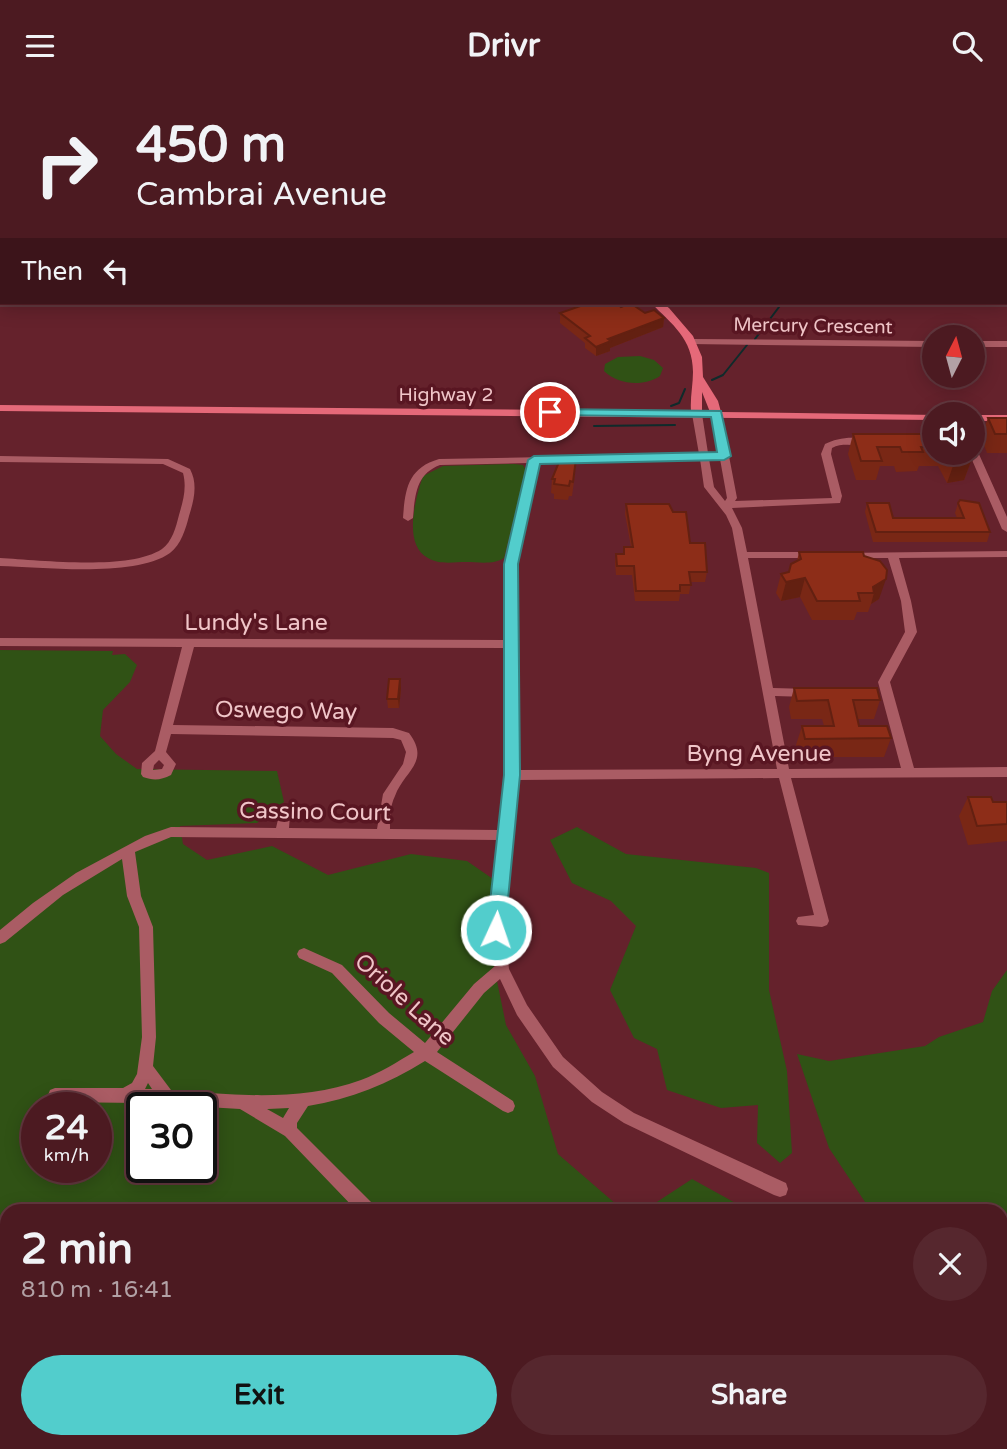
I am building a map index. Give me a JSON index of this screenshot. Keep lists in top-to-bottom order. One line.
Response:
{"streets":{"main road":["Highway 2"],"street":["Mercury Crescent","Lundy's Lane","Oswego Way","Byng Avenue","Cassino Court","Oriole Lane"]},"crossings":[["Oswego Way","Cassino Court"]],"north":"top","page":{"header":"Drivr","turn":["450 m","Cambrai Avenue"],"then":"Then","speed":"24 km/h","limit":"30","heading":["2 min","810 m · 16:41"],"buttons":["Exit","Share"]}}
